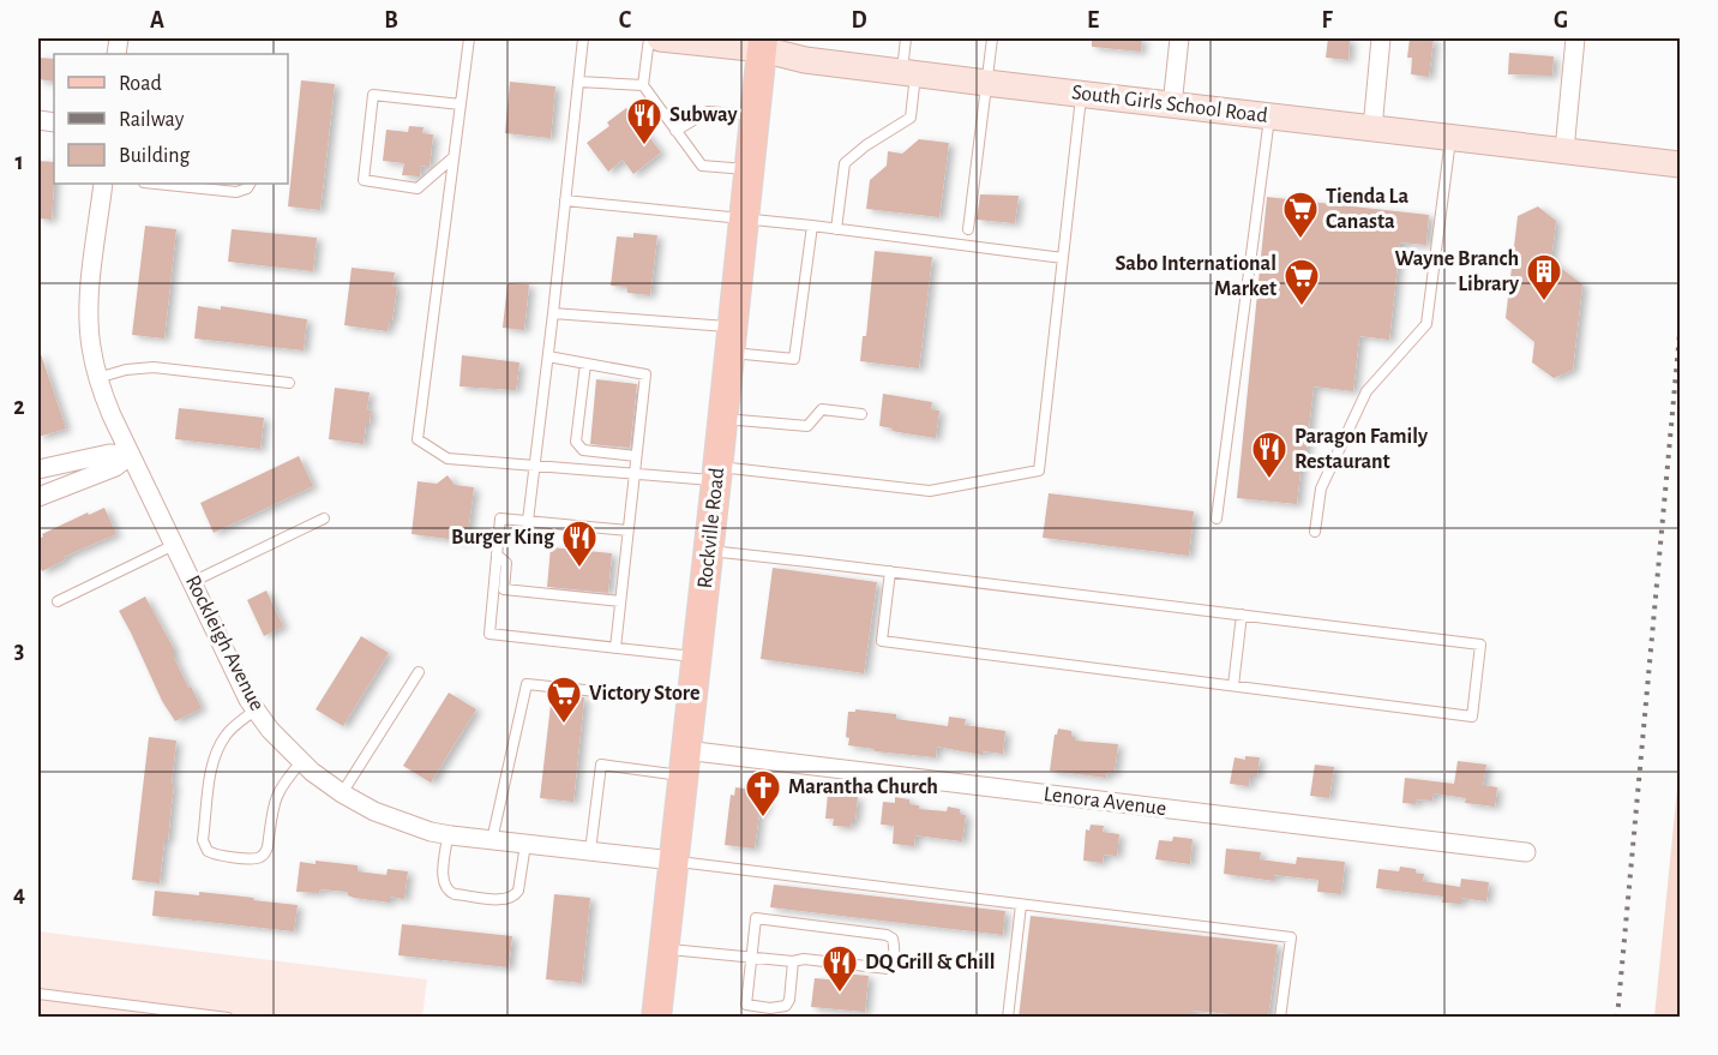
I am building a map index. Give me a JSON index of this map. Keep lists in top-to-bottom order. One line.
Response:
{"streets":{"main road":["South Girls School Road","Rockville Road"],"street":["Rockleigh Avenue","Lenora Avenue"]},"crossings":[["South Girls School Road","Rockville Road"],["Rockville Road","Rockleigh Avenue"],["Rockville Road","Lenora Avenue"]],"places":{"restaurant":["Subway","Paragon Family Restaurant","Burger King","DQ Grill & Chill"],"supermarket":["Tienda La Canasta","Sabo International Market","Victory Store"],"building":["Wayne Branch Library"],"church":["Marantha Church"]},"legend":["Road","Railway","Building"],"grid":{"columns":["A","B","C","D","E","F","G"],"rows":["1","2","3","4"]}}
